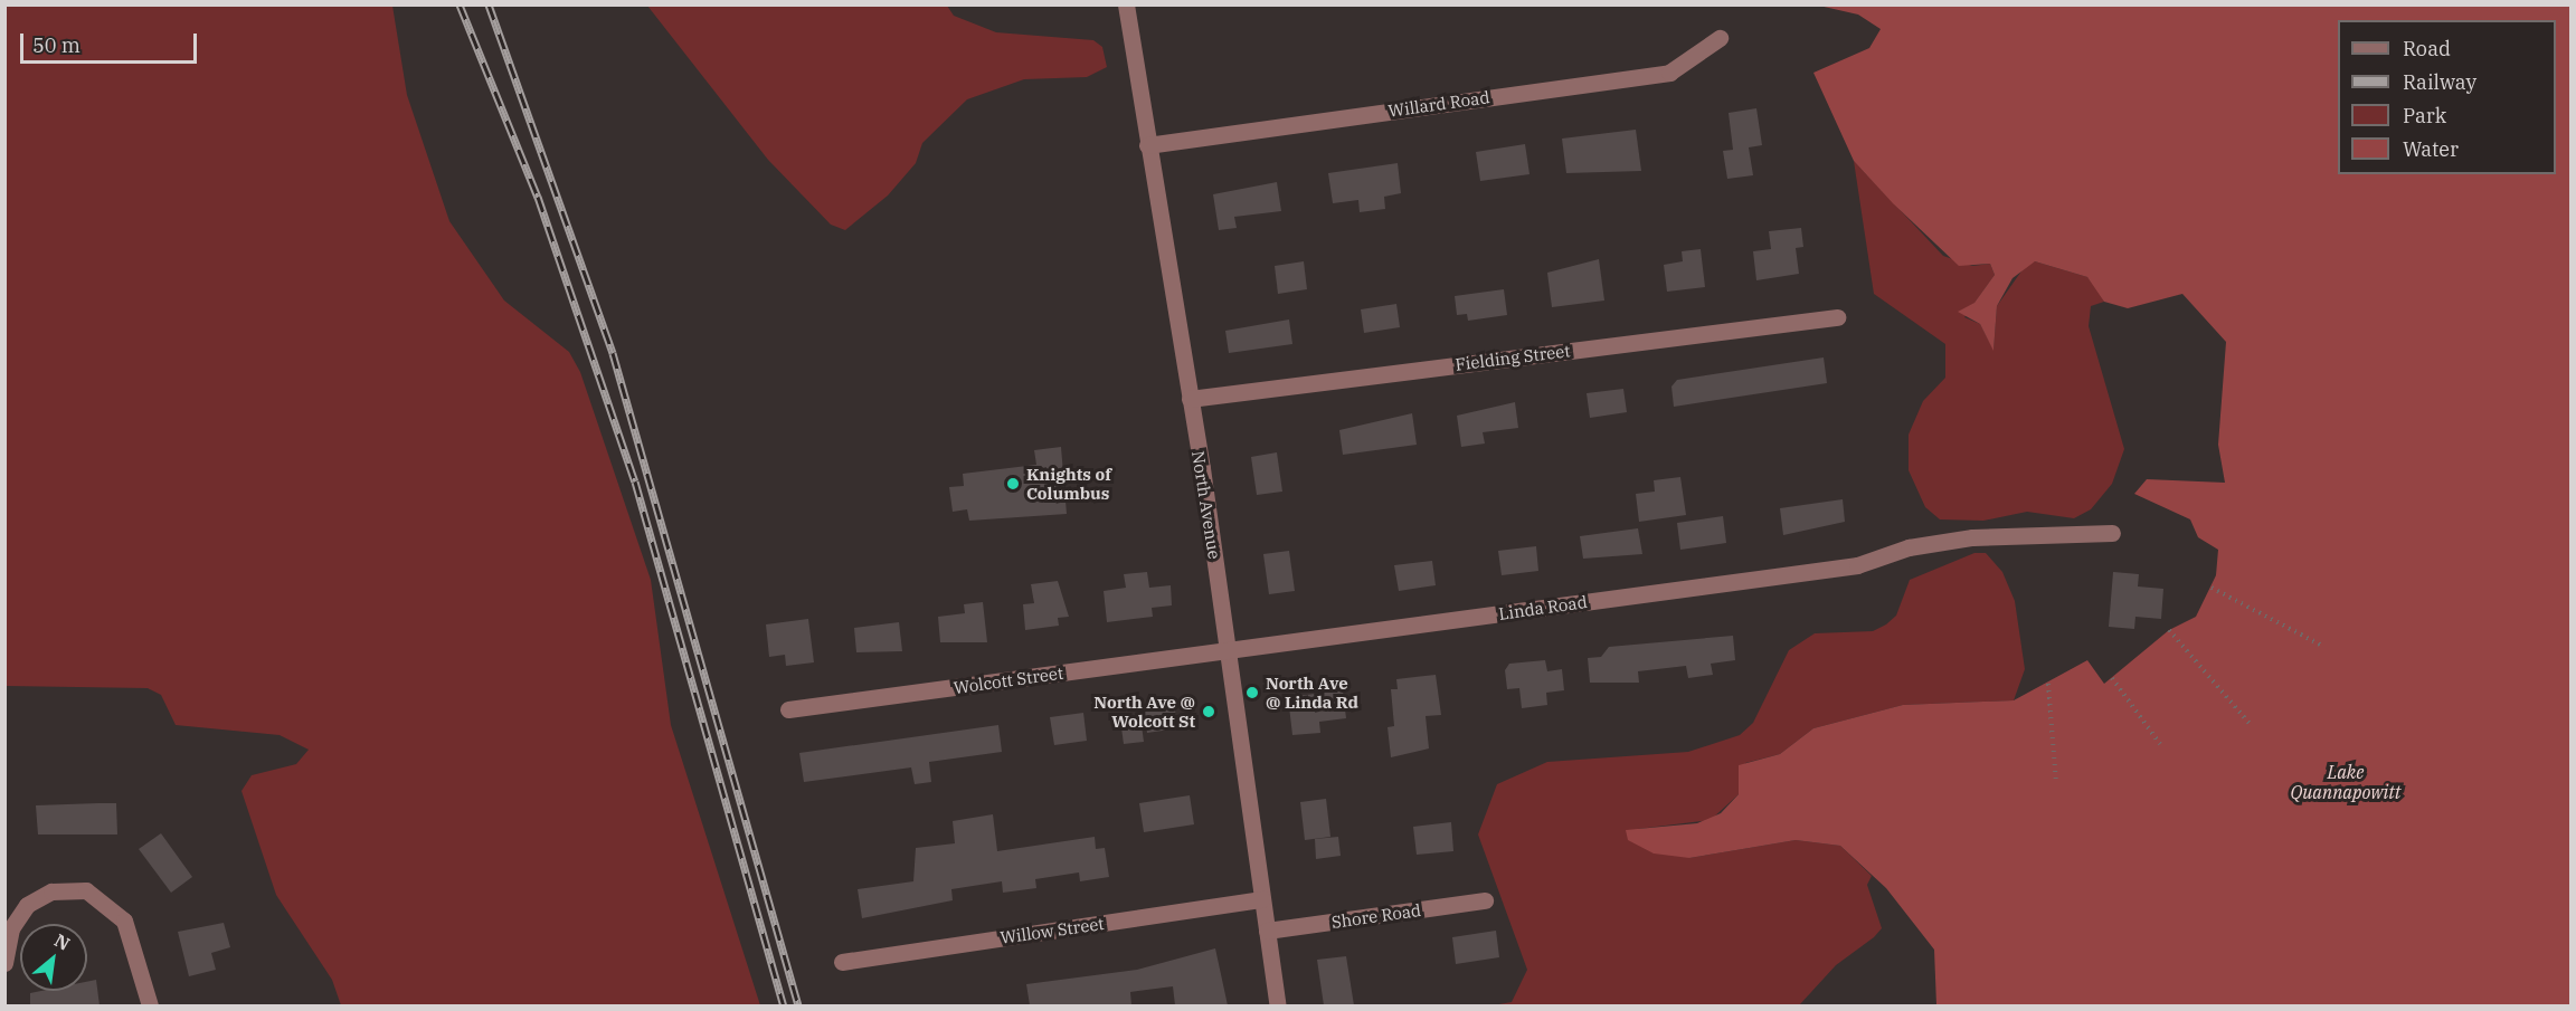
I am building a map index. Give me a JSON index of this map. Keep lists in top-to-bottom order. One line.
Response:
{"streets":{"street":["Willard Road","Fielding Street","North Avenue","Linda Road","Wolcott Street","Shore Road","Willow Street"]},"crossings":[["Willard Road","North Avenue"],["Fielding Street","North Avenue"],["North Avenue","Linda Road"],["North Avenue","Wolcott Street"],["North Avenue","Shore Road"],["North Avenue","Willow Street"],["Linda Road","Wolcott Street"]],"water":["Lake Quannapowitt"],"places":["Knights of Columbus","North Ave @ Linda Rd","North Ave @ Wolcott St"],"legend":["Road","Railway","Park","Water"],"scale_bar":"50 m","north":"top right"}
